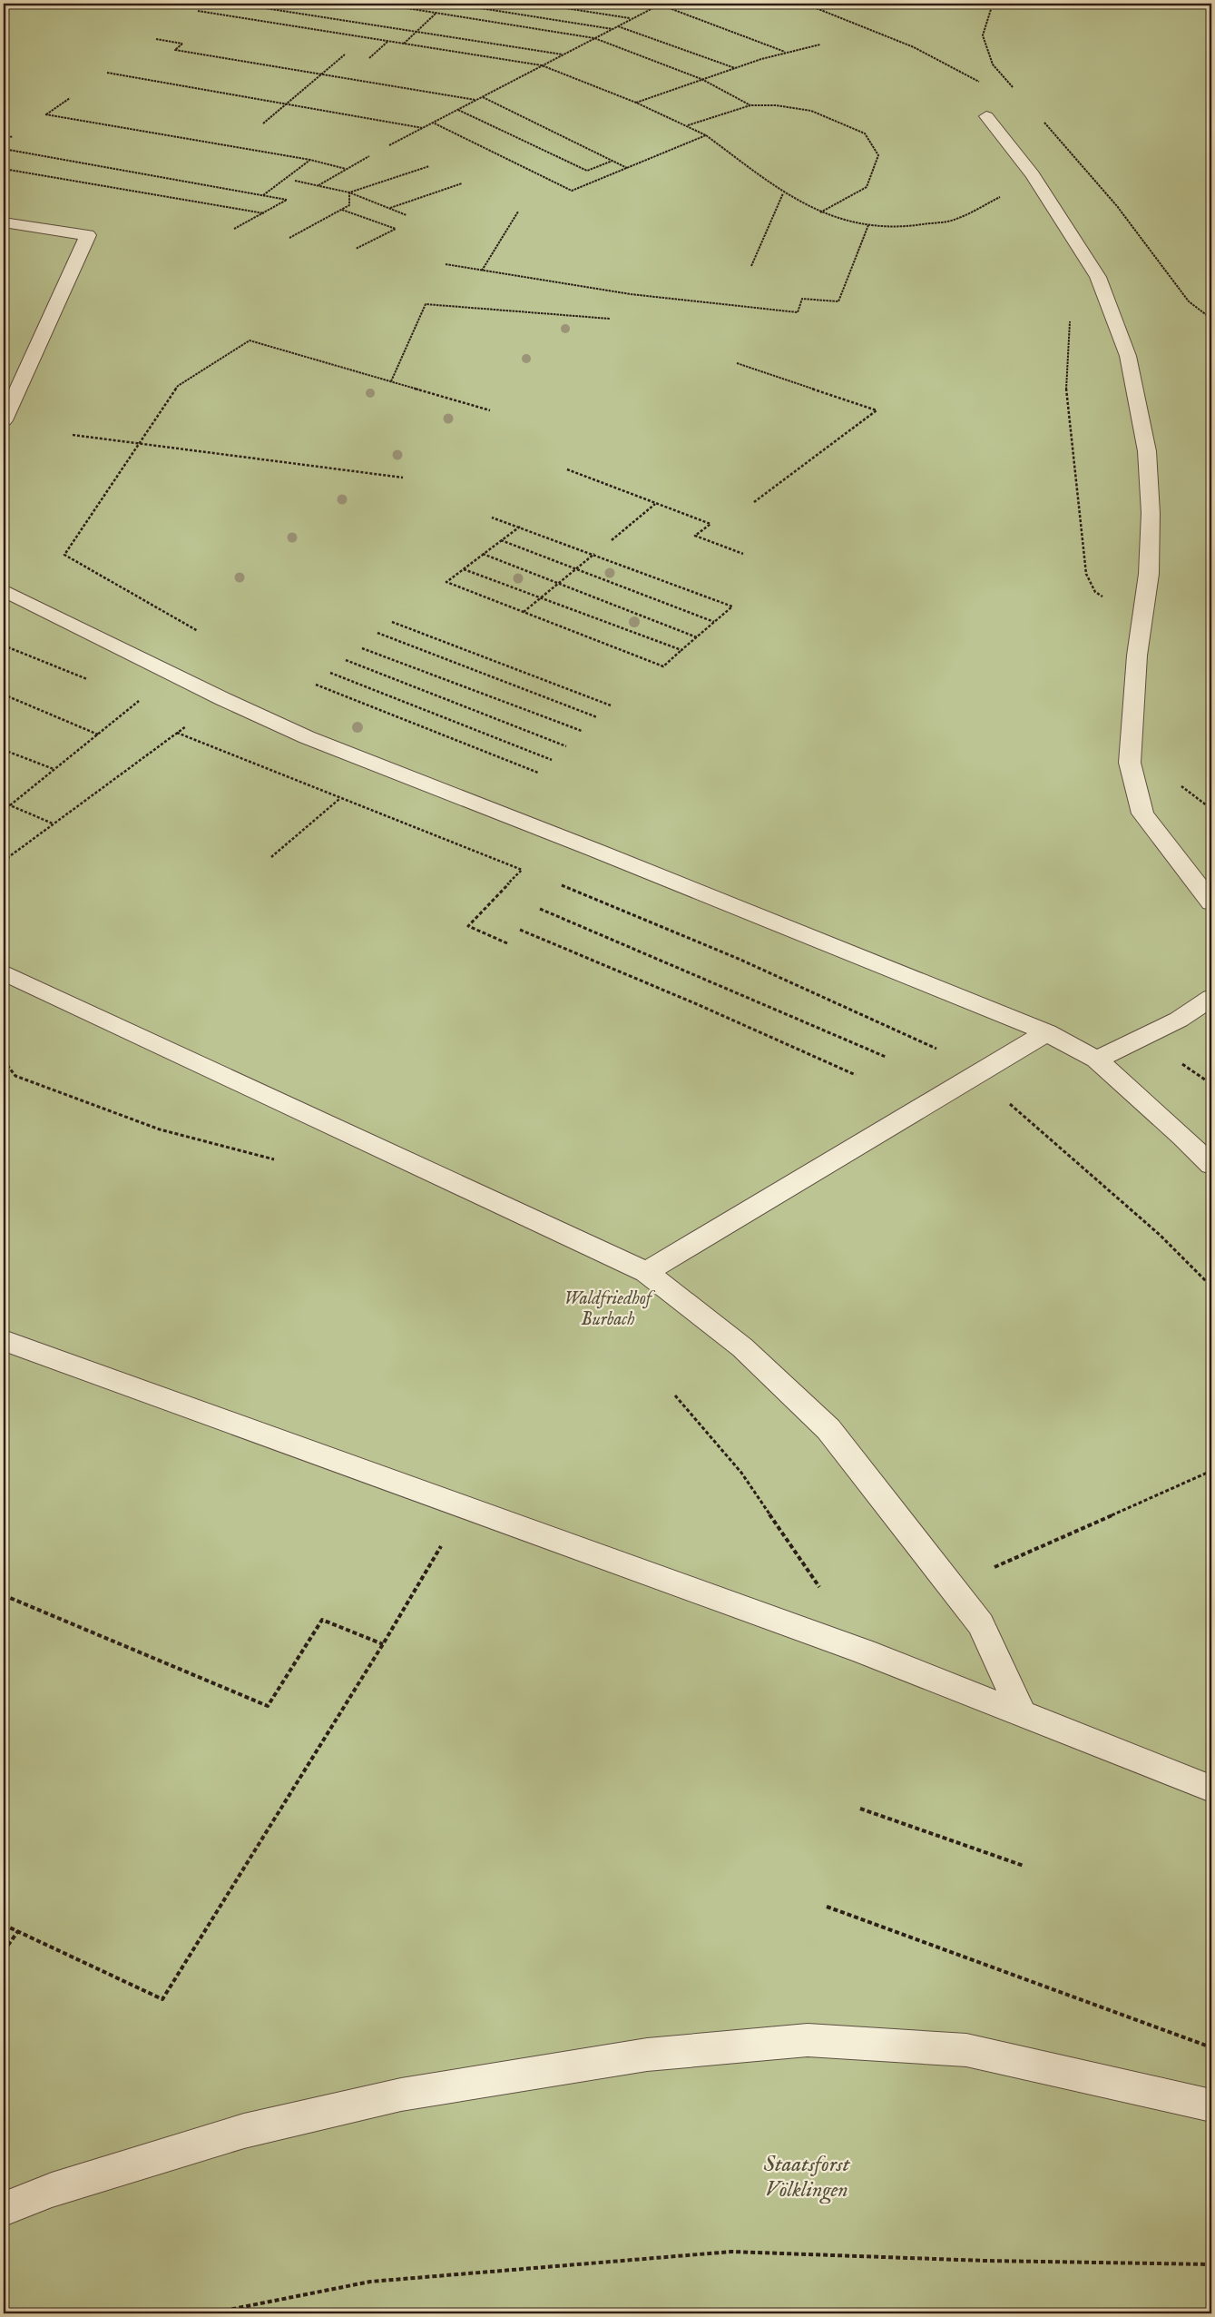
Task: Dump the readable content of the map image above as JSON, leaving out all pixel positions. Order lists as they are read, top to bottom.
{
  "parks": ["Waldfriedhof Burbach", "Staatsforst Völklingen"]
}
